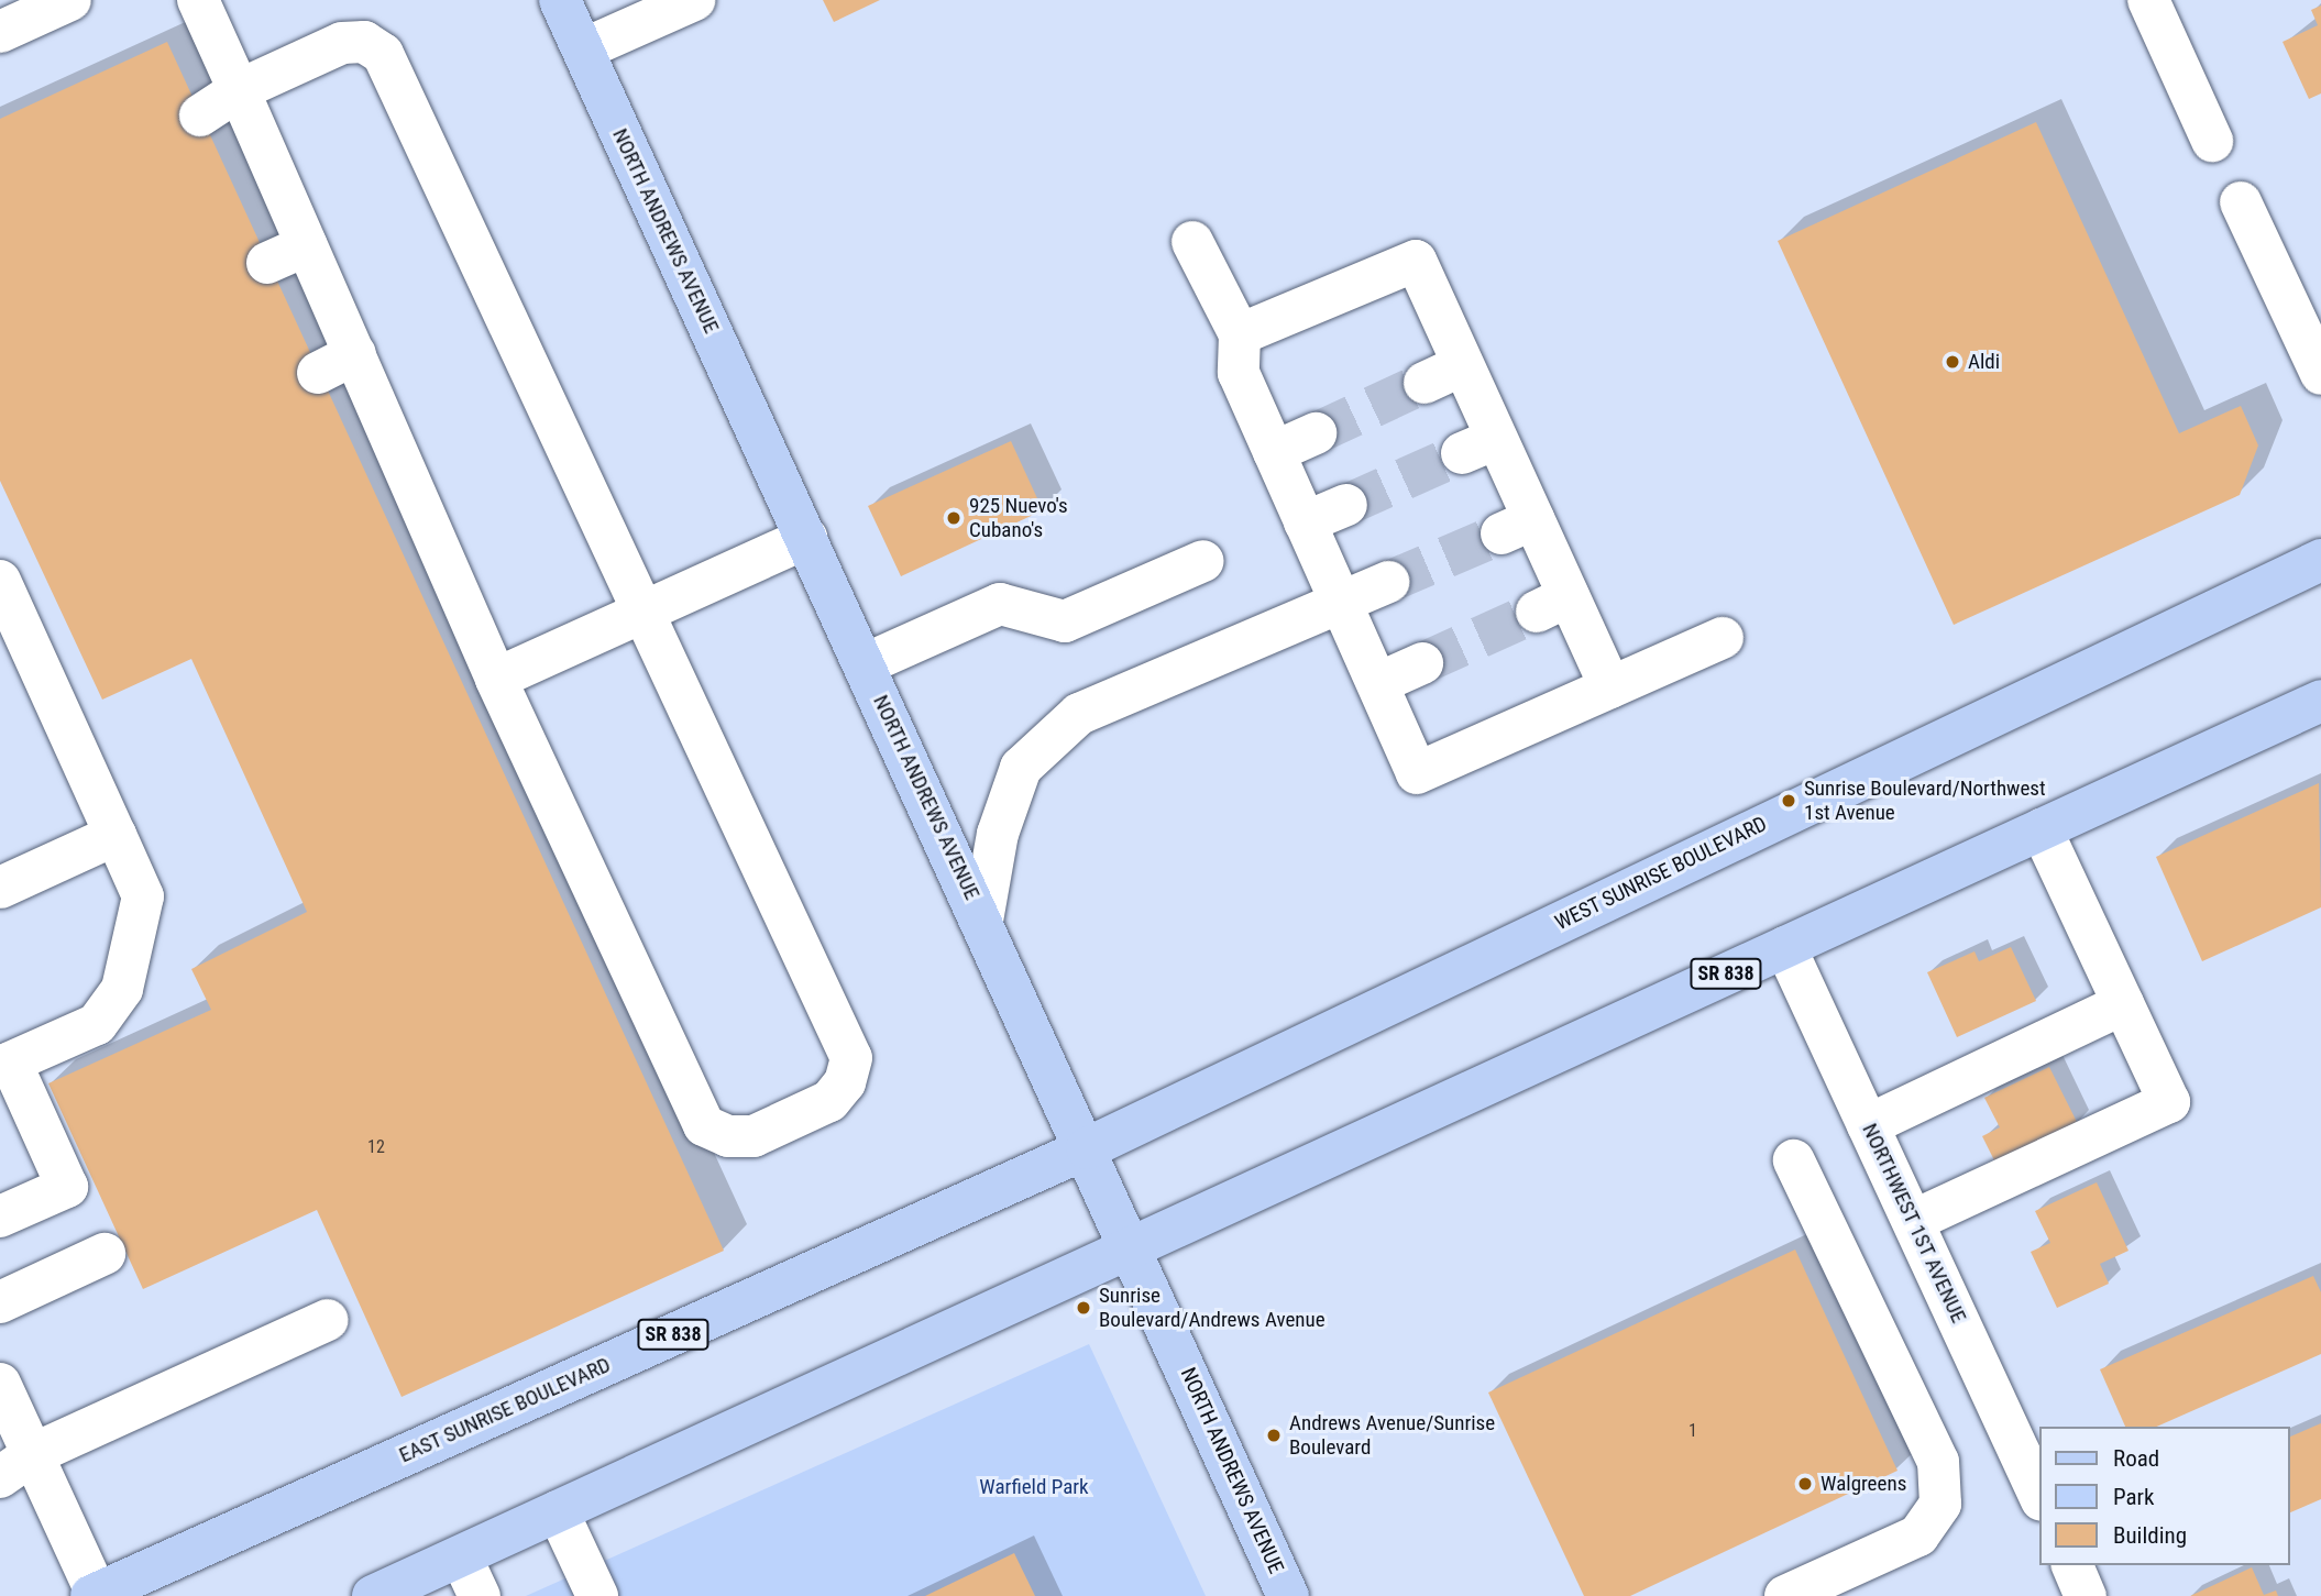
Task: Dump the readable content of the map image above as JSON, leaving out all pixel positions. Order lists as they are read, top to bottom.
{
  "streets": {
    "main road": [
      "NORTH ANDREWS AVENUE",
      "WEST SUNRISE BOULEVARD",
      "SR 838",
      "EAST SUNRISE BOULEVARD"
    ],
    "street": ["NORTHWEST 1ST AVENUE"]
  },
  "crossings": [
    ["NORTH ANDREWS AVENUE", "WEST SUNRISE BOULEVARD"],
    ["NORTH ANDREWS AVENUE", "SR 838"],
    ["NORTH ANDREWS AVENUE", "EAST SUNRISE BOULEVARD"],
    ["WEST SUNRISE BOULEVARD", "EAST SUNRISE BOULEVARD"],
    ["SR 838", "NORTHWEST 1ST AVENUE"]
  ],
  "parks": ["Warfield Park"],
  "places": [
    "Aldi",
    "925 Nuevo's Cubano's",
    "Sunrise Boulevard/Northwest 1st Avenue",
    "Sunrise Boulevard/Andrews Avenue",
    "Andrews Avenue/Sunrise Boulevard",
    "Walgreens"
  ],
  "house_numbers": ["12", "1"],
  "legend": ["Road", "Park", "Building"]
}
